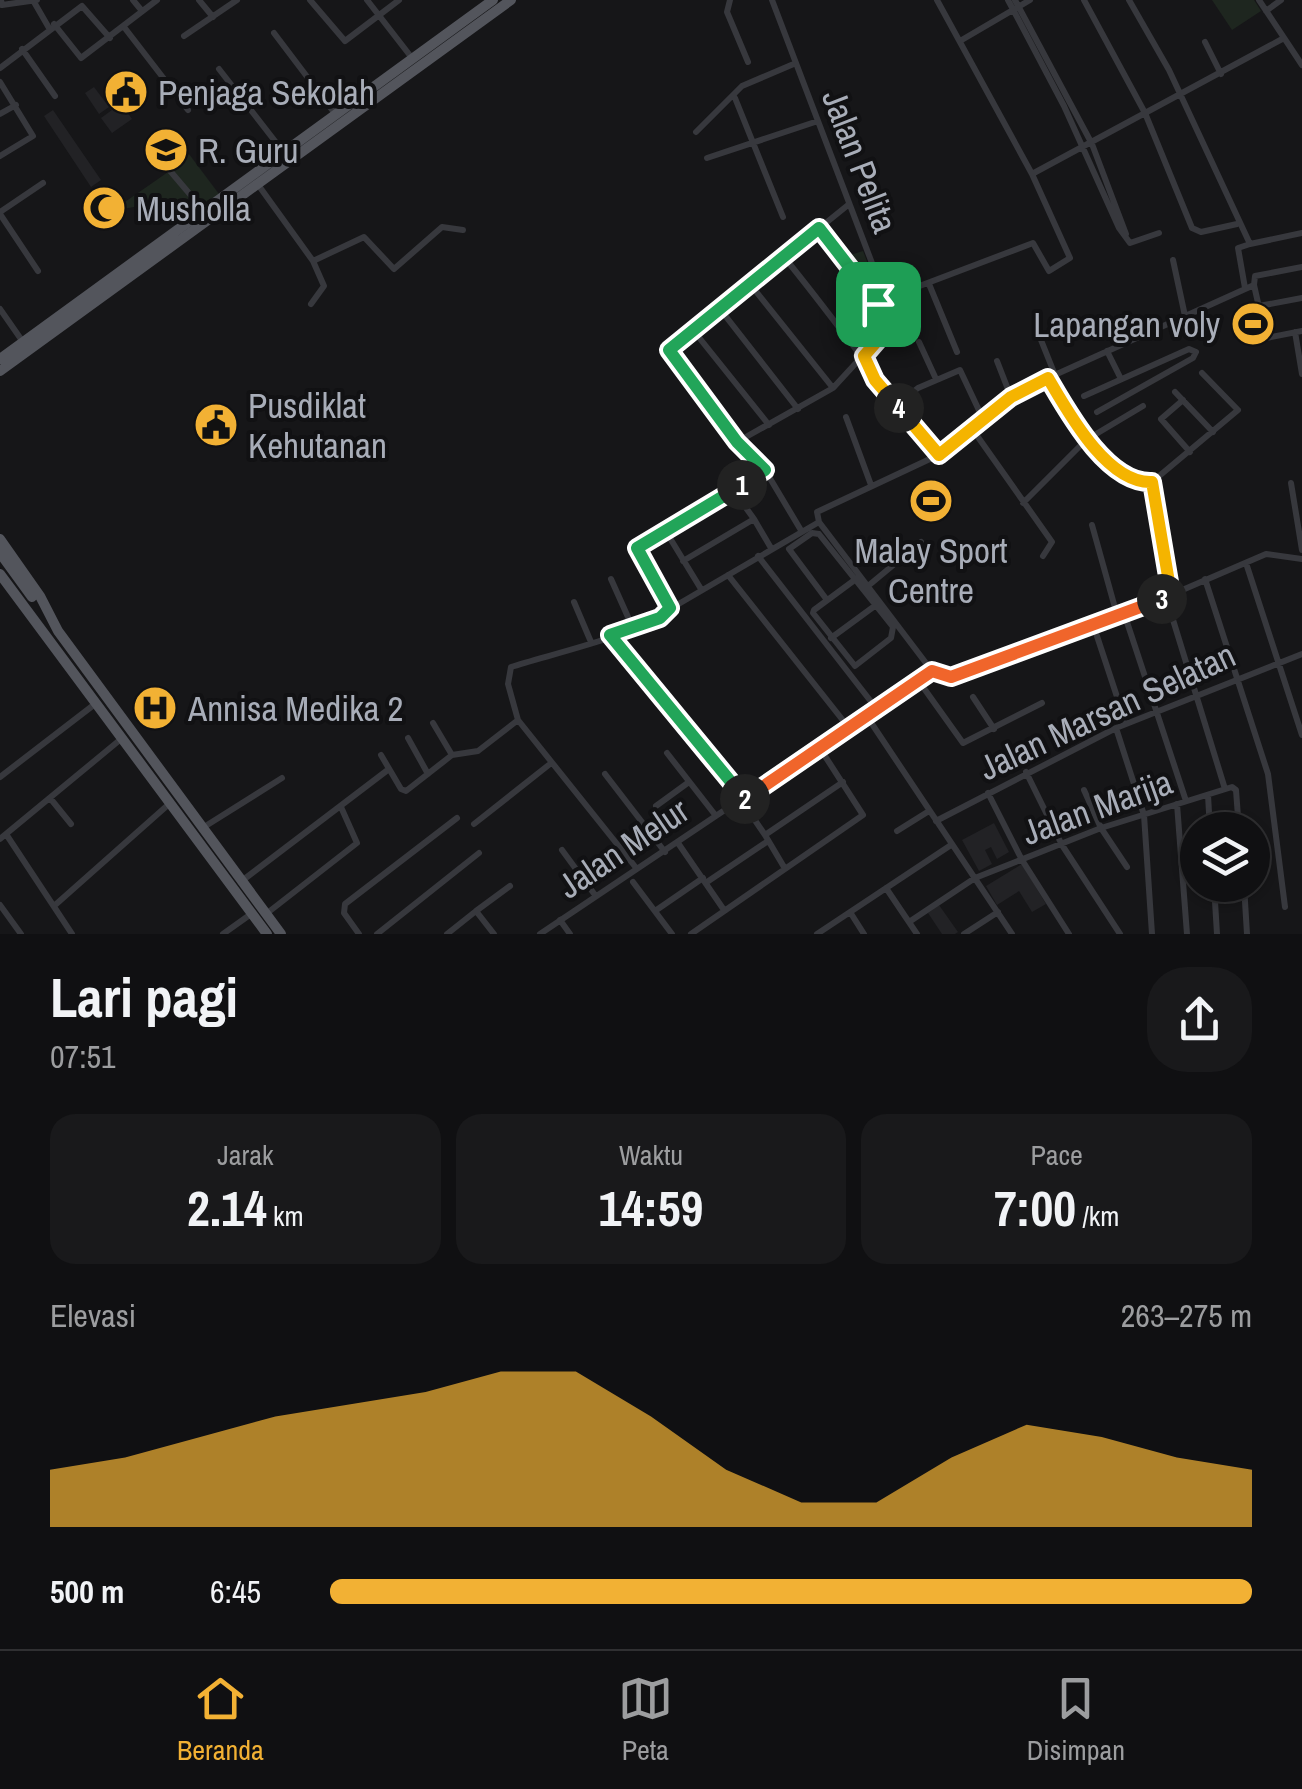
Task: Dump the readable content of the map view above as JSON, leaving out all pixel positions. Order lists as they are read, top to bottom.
{
  "streets": {
    "street": [
      "Jalan Pelita",
      "Jalan Marsan Selatan",
      "Jalan Marija",
      "Jalan Melur"
    ]
  },
  "places": {
    "public building": ["Penjaga Sekolah", "Pusdiklat Kehutanan"],
    "school or university": ["R. Guru"],
    "mosque": ["Musholla"],
    "sports": ["Lapangan voly", "Malay Sport Centre"],
    "hospital": ["Annisa Medika 2"]
  },
  "page": {
    "pins": [
      "4",
      "1",
      "3",
      "2"
    ],
    "heading": ["Lari pagi", "07:51"],
    "stats": [
      ["Jarak", "2.14 km"],
      ["Waktu", "14:59"],
      ["Pace", "7:00 /km"]
    ],
    "chart": ["Elevasi", "263–275 m"],
    "list": [
      {
        "name": "500 m",
        "note": "6:45"
      }
    ],
    "tabs": ["Beranda", "Peta", "Disimpan"]
  }
}
